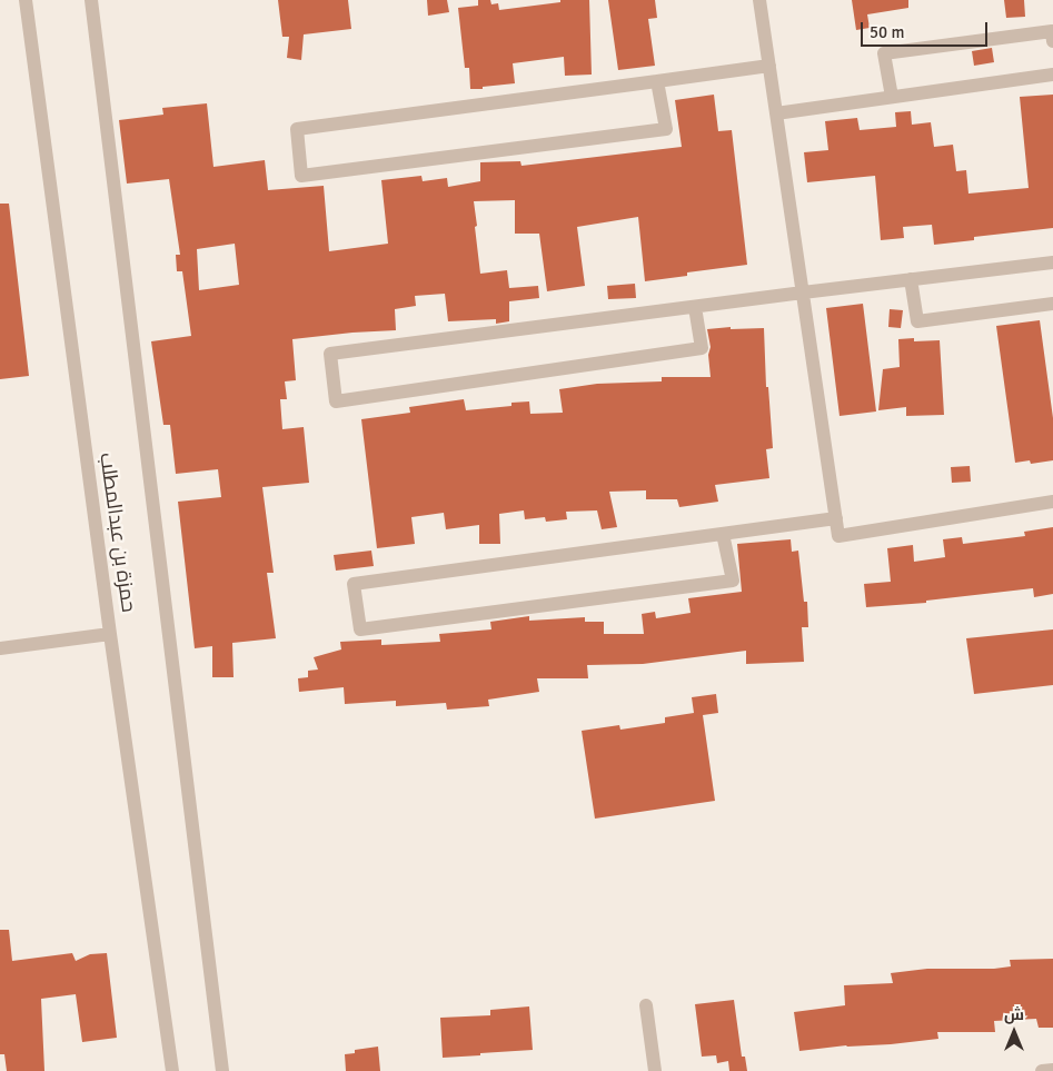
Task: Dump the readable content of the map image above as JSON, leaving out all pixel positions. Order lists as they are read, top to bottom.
{
  "streets": {
    "street": ["حمزة بن عبدالمطلب"]
  },
  "scale_bar": "50 m",
  "north": "top"
}
